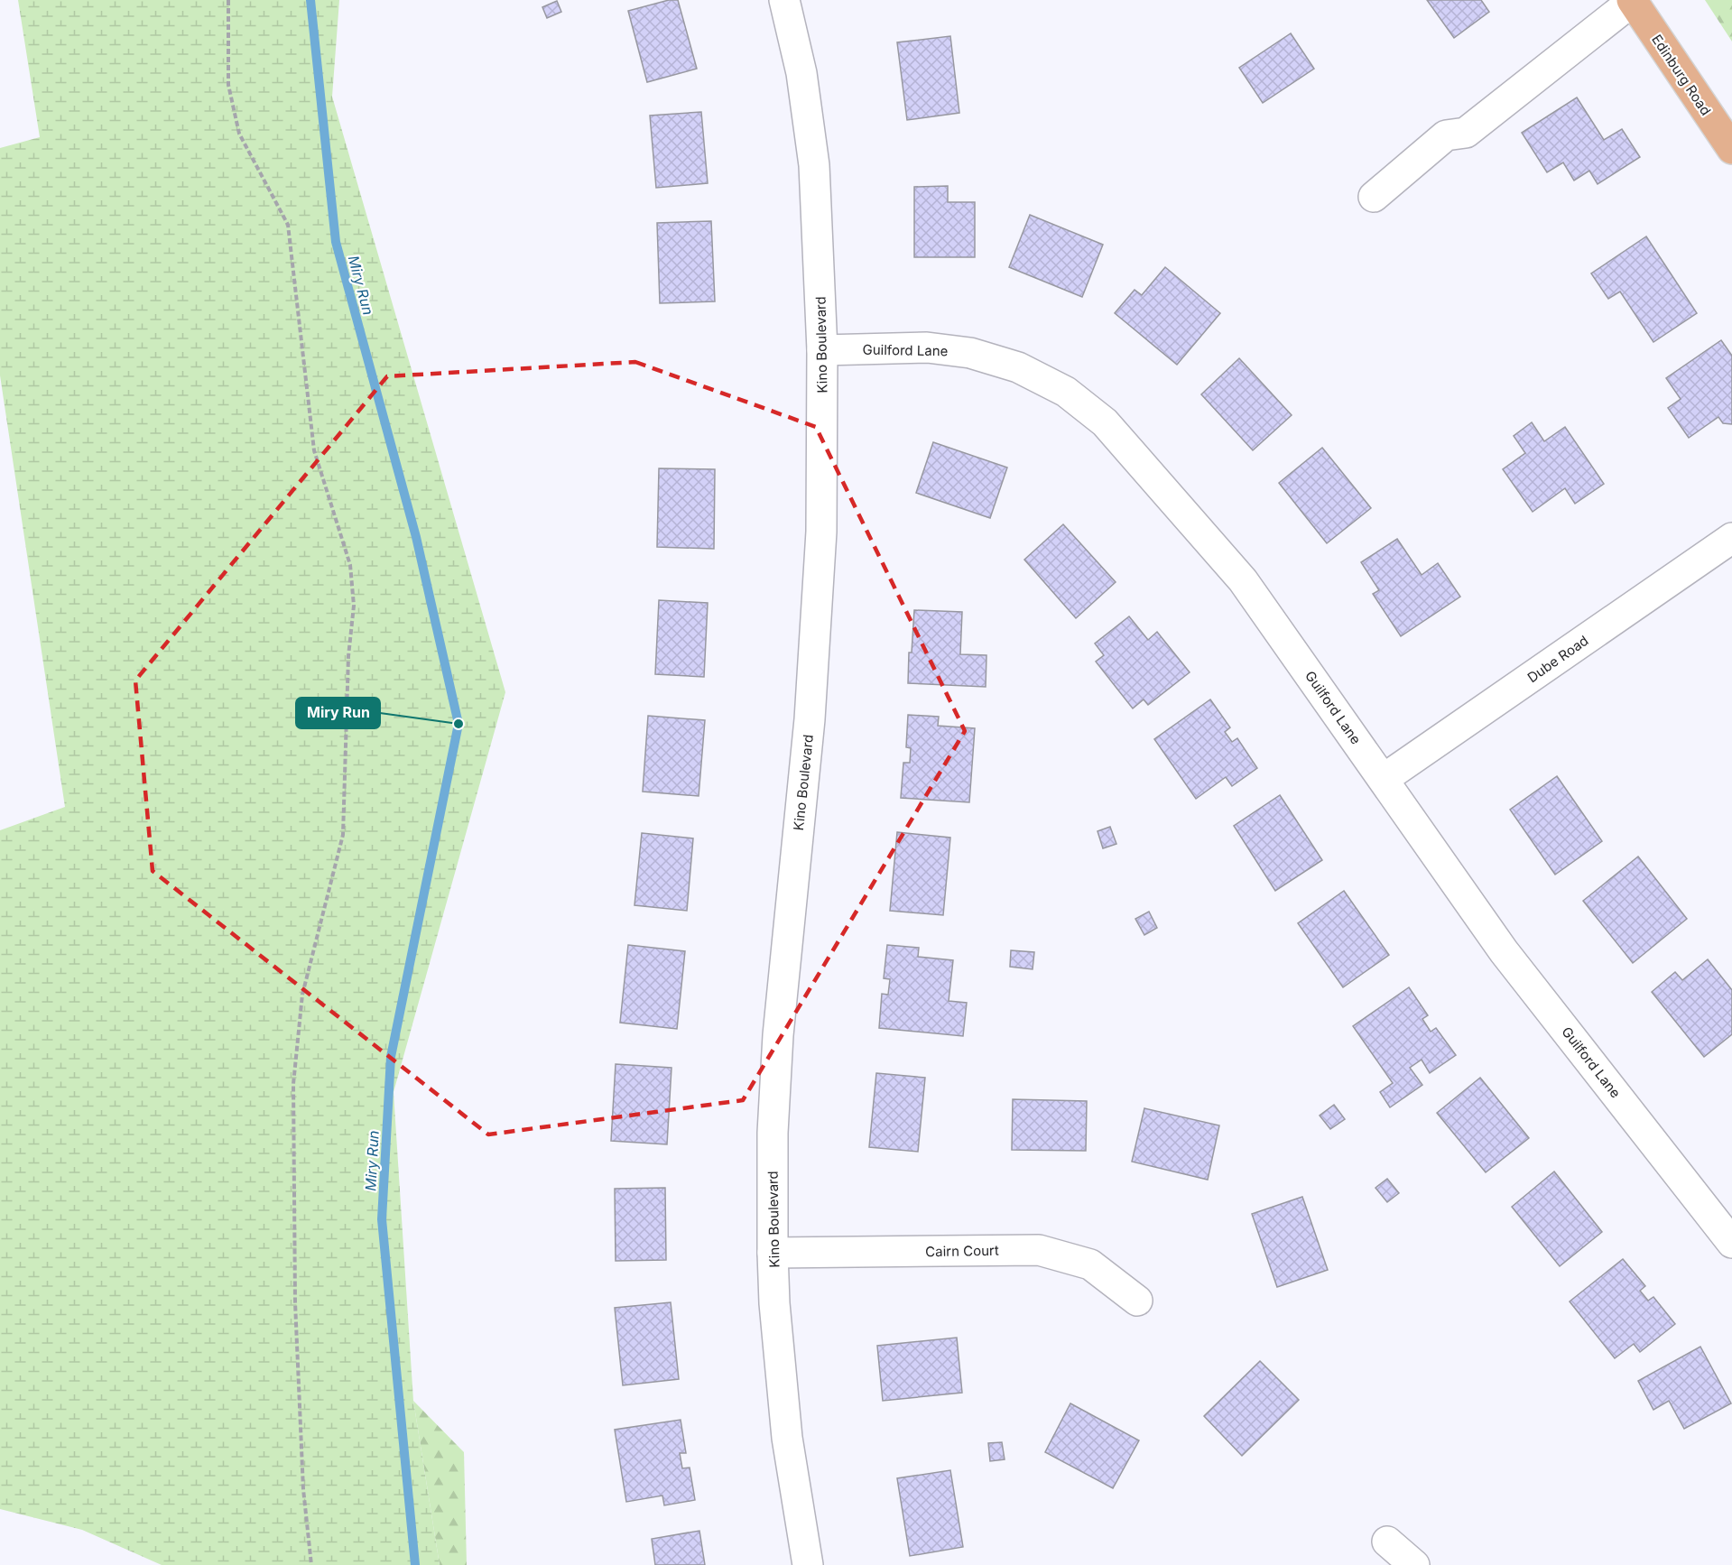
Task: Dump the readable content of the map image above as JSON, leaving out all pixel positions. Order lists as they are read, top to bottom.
{
  "streets": {
    "main road": ["Edinburg Road"],
    "street": [
      "Kino Boulevard",
      "Guilford Lane",
      "Dube Road",
      "Cairn Court"
    ]
  },
  "crossings": [
    ["Kino Boulevard", "Guilford Lane"],
    ["Kino Boulevard", "Cairn Court"],
    ["Guilford Lane", "Dube Road"]
  ],
  "water": ["Miry Run"],
  "places": ["Miry Run"]
}
